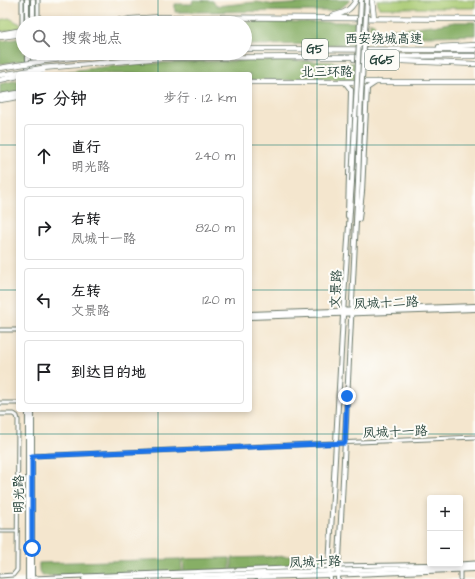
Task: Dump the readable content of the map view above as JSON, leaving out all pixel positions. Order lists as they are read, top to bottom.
{
  "streets": {
    "highway": [
      "西安绕城高速",
      "G5",
      "G65",
      "北三环路"
    ],
    "main road": [
      "文景路",
      "凤城十二路",
      "明光路",
      "凤城十路"
    ],
    "street": ["凤城十一路"]
  },
  "crossings": [
    ["西安绕城高速", "G65"],
    ["文景路", "凤城十二路"],
    ["文景路", "凤城十一路"],
    ["文景路", "凤城十路"],
    ["凤城十一路", "明光路"]
  ],
  "page": {
    "search": "搜索地点",
    "heading": ["15 分钟", "步行 · 1.2 km"],
    "list": [
      ["直行", "明光路", "240 m"],
      ["右转", "凤城十一路", "820 m"],
      ["左转", "文景路", "120 m"],
      "到达目的地"
    ],
    "map_buttons": ["+", "−"]
  }
}
